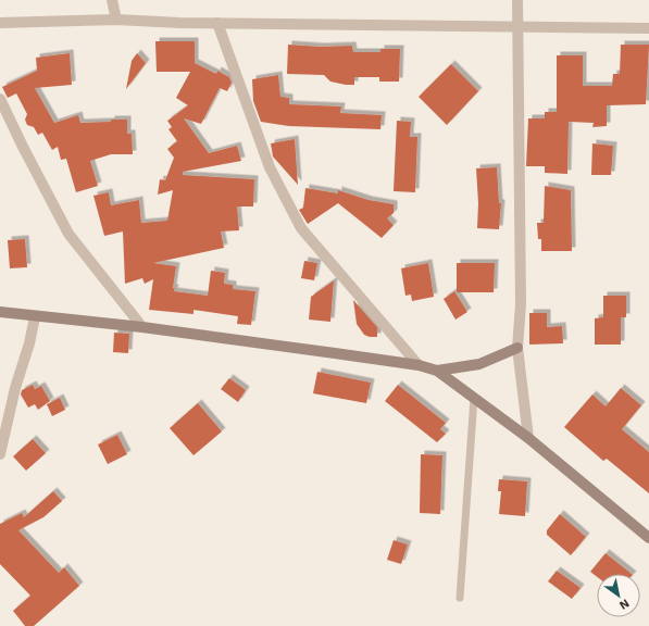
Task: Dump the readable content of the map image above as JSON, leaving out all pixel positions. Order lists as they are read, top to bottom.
{
  "north": "bottom right"
}
